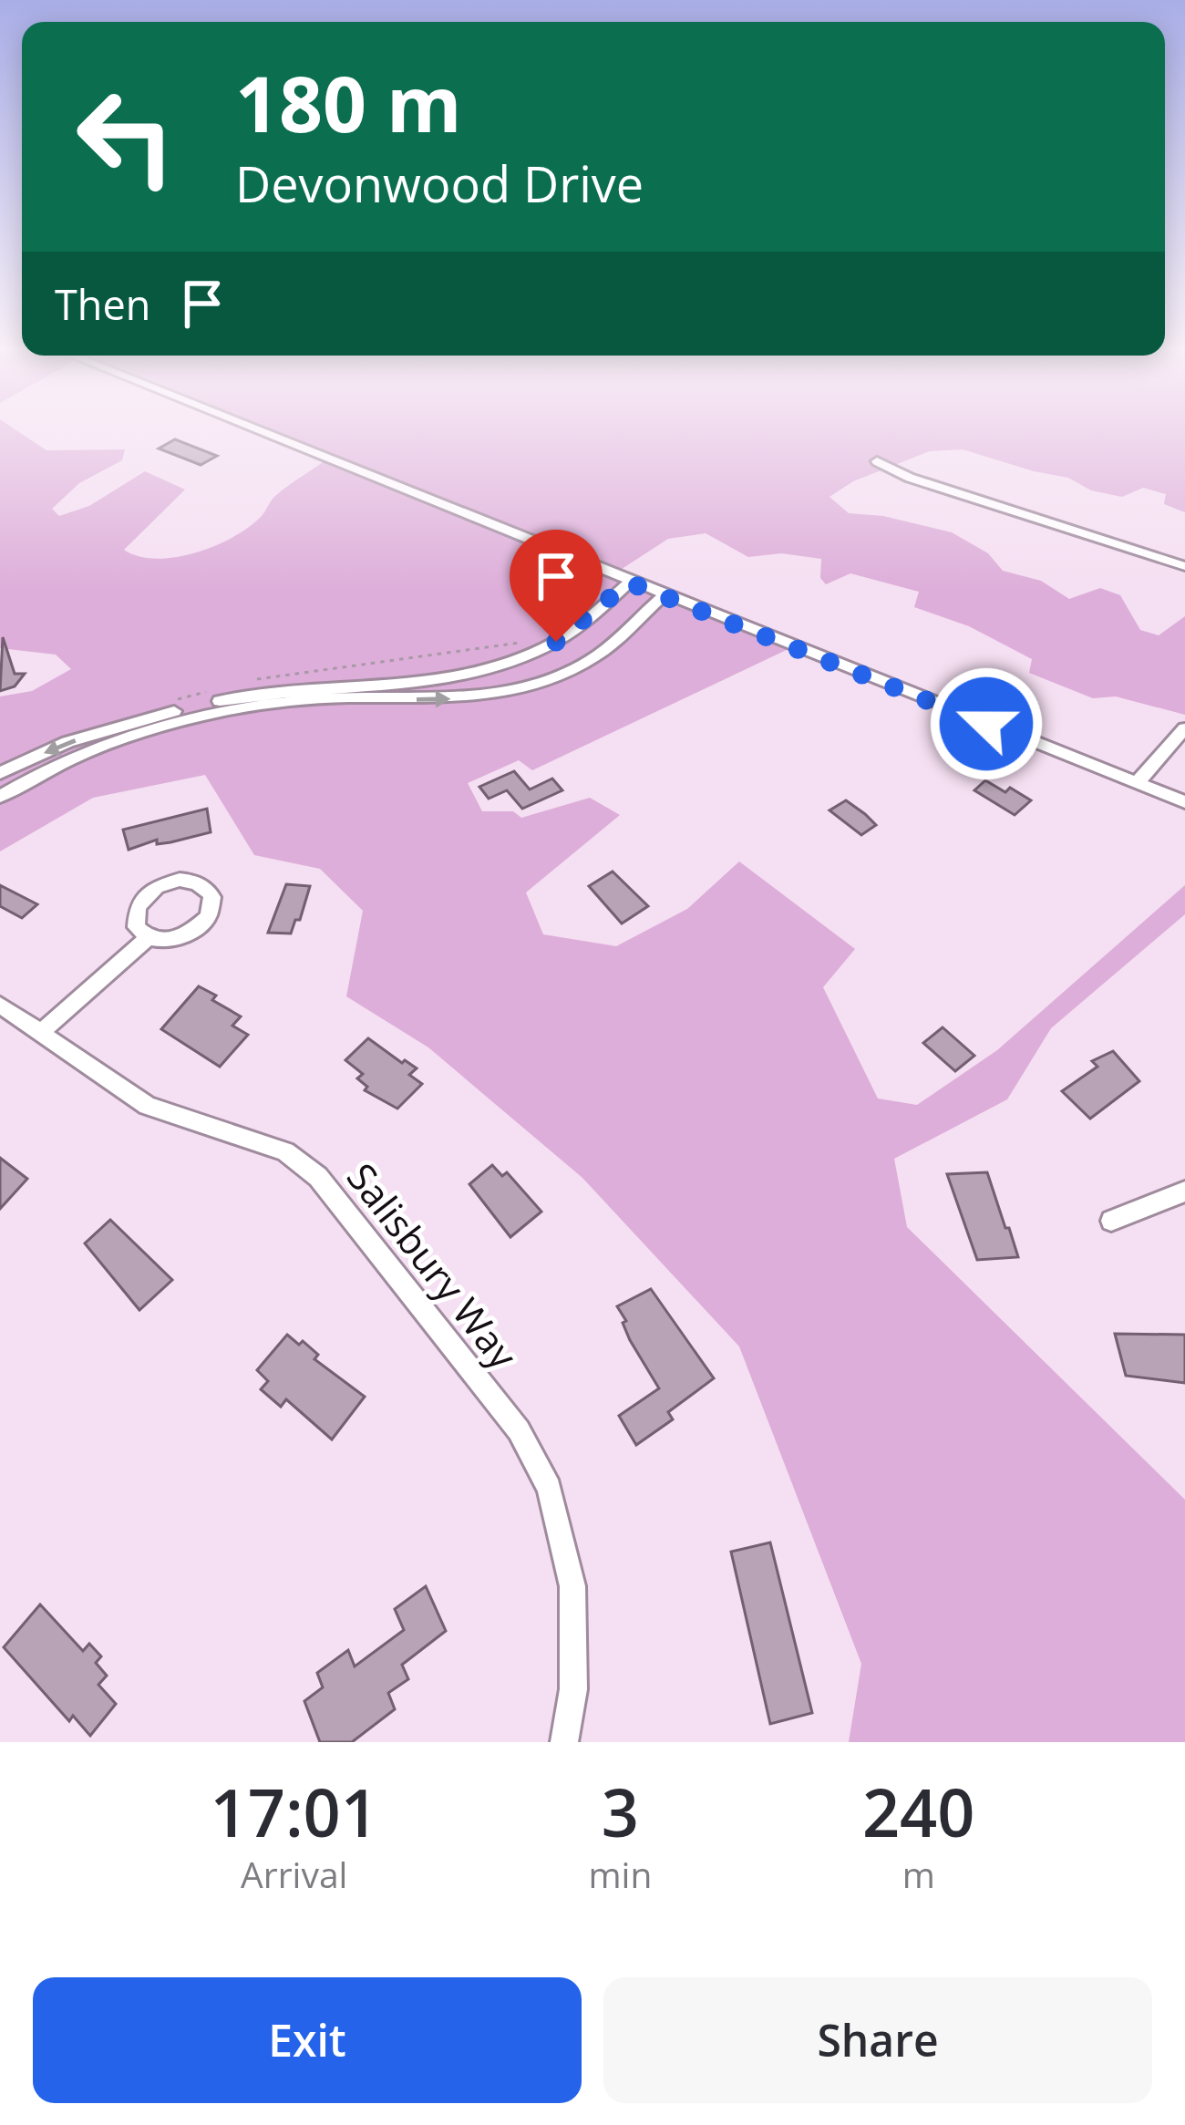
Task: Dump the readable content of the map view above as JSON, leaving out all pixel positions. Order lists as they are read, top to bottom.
{
  "streets": {
    "street": ["Salisbury Way"]
  },
  "page": {
    "turn": ["180 m", "Devonwood Drive"],
    "then": "Then",
    "eta": [
      "17:01",
      "Arrival",
      "3",
      "min",
      "240",
      "m"
    ],
    "buttons": ["Exit", "Share"]
  }
}
